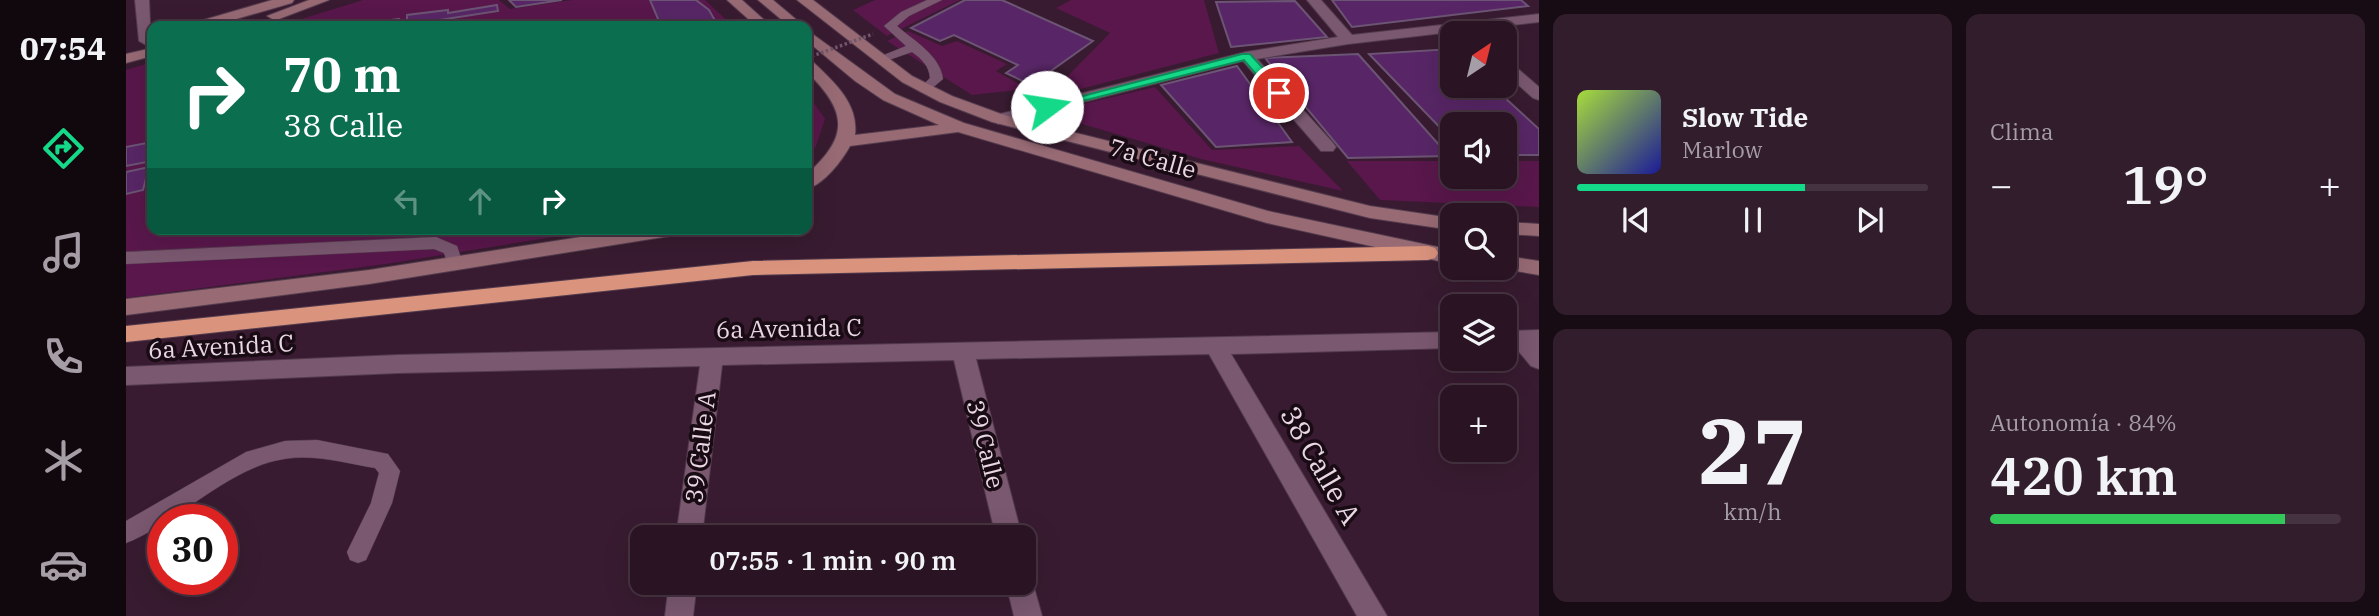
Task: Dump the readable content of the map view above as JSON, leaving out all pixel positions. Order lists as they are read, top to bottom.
{
  "streets": {
    "main road": ["7a Calle"],
    "street": [
      "6a Avenida C",
      "39 Calle",
      "39 Calle A",
      "38 Calle A"
    ]
  },
  "crossings": [
    ["6a Avenida C", "39 Calle"],
    ["6a Avenida C", "39 Calle A"],
    ["6a Avenida C", "38 Calle A"]
  ],
  "north": "top right",
  "page": {
    "tabs": "07:54",
    "tile": [
      "Clima",
      ["27", "km/h"],
      ["Autonomía · 84%", "420 km"]
    ],
    "map_buttons": "+",
    "turn": ["70 m", "38 Calle"],
    "song": ["Slow Tide", "Marlow"],
    "heat": ["−", "19°", "+"],
    "limit": "30",
    "trip": "07:55 · 1 min · 90 m"
  }
}
